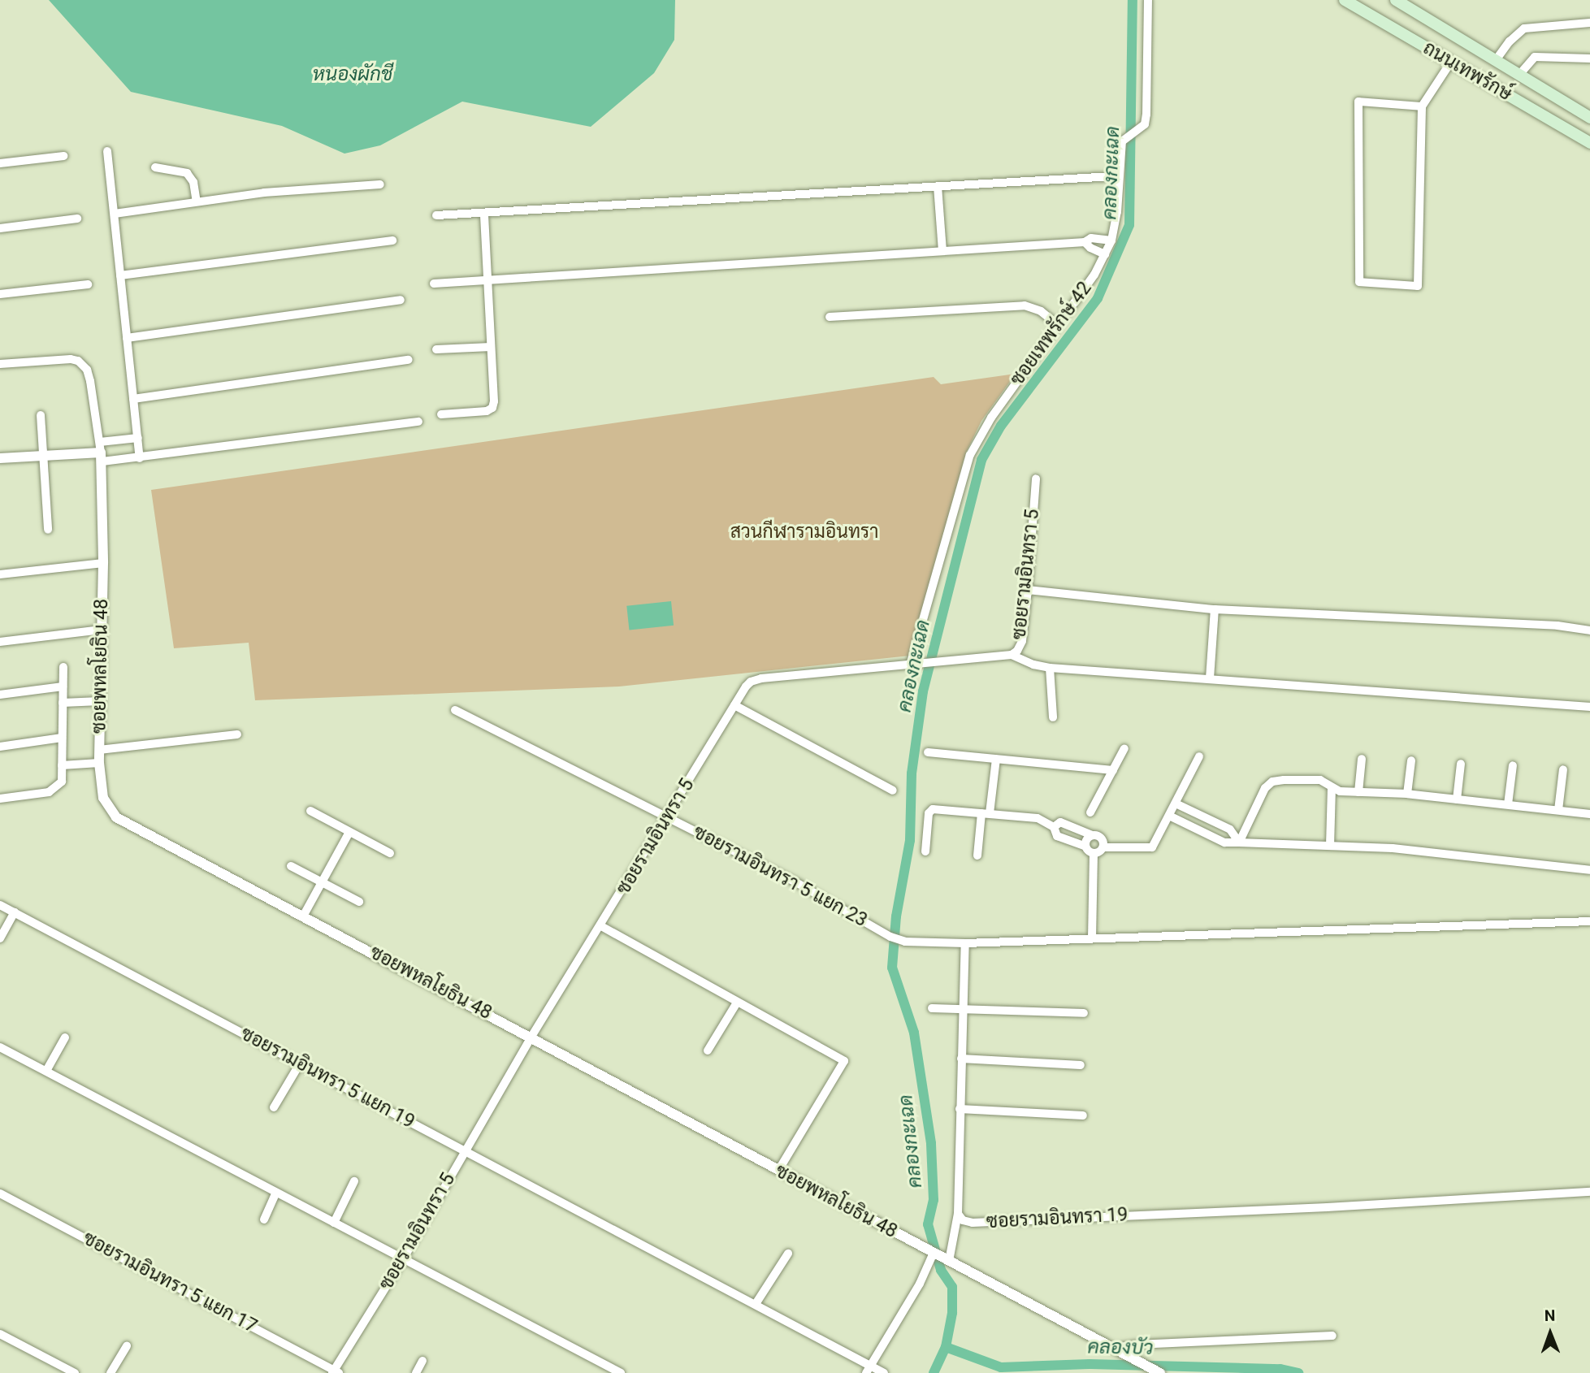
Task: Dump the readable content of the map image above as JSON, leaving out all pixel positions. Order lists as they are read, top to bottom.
{
  "streets": {
    "main road": ["ถนนเทพรักษ์"],
    "street": [
      "ซอยเทพรักษ์ 42",
      "ซอยรามอินทรา 5",
      "ซอยพหลโยธิน 48",
      "ซอยรามอินทรา 5 แยก 23",
      "ซอยรามอินทรา 5 แยก 19",
      "ซอยรามอินทรา 19",
      "ซอยรามอินทรา 5 แยก 17"
    ]
  },
  "crossings": [
    ["ซอยเทพรักษ์ 42", "ซอยรามอินทรา 5"],
    ["ซอยรามอินทรา 5", "ซอยพหลโยธิน 48"],
    ["ซอยรามอินทรา 5", "ซอยรามอินทรา 5 แยก 23"],
    ["ซอยรามอินทรา 5", "ซอยรามอินทรา 5 แยก 19"],
    ["ซอยรามอินทรา 5", "ซอยรามอินทรา 5 แยก 17"]
  ],
  "water": ["หนองผักชี", "คลองกะเฉด", "คลองบัว"],
  "parks": ["สวนกีฬารามอินทรา"],
  "north": "top"
}
